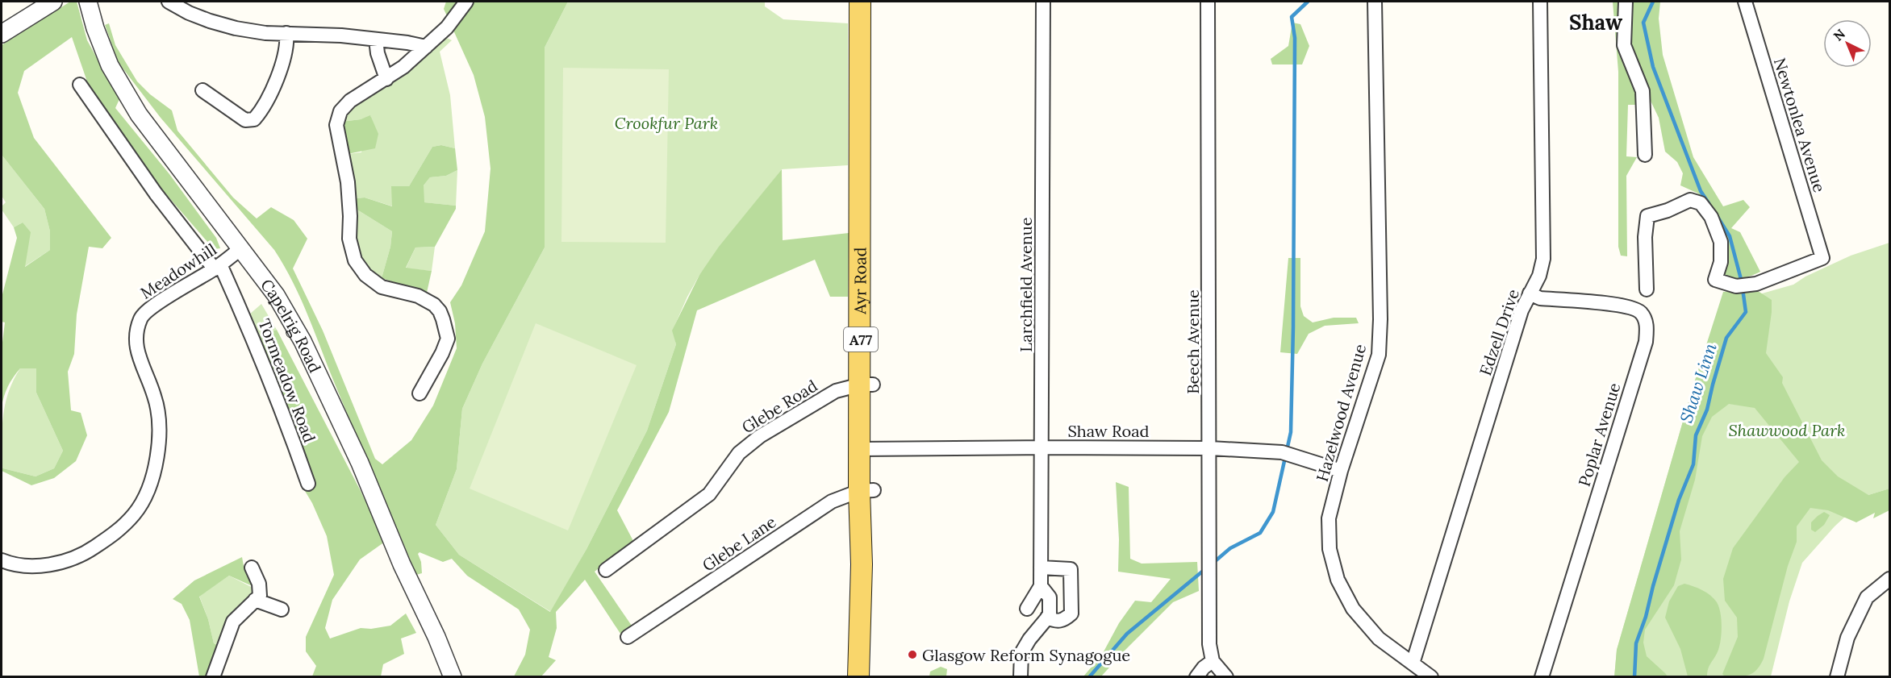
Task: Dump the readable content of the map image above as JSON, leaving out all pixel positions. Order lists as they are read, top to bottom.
{
  "streets": {
    "main road": ["Ayr Road", "A77"],
    "street": [
      "Newtonlea Avenue",
      "Meadowhill",
      "Larchfield Avenue",
      "Capelrig Road",
      "Edzell Drive",
      "Beech Avenue",
      "Tormeadow Road",
      "Glebe Road",
      "Hazelwood Avenue",
      "Shaw Road",
      "Poplar Avenue",
      "Glebe Lane"
    ]
  },
  "crossings": [
    ["Meadowhill", "Capelrig Road"],
    ["Meadowhill", "Tormeadow Road"],
    ["Ayr Road", "Glebe Road"],
    ["Ayr Road", "Shaw Road"],
    ["Ayr Road", "Glebe Lane"],
    ["Larchfield Avenue", "Shaw Road"],
    ["Edzell Drive", "Hazelwood Avenue"],
    ["Edzell Drive", "Poplar Avenue"],
    ["Beech Avenue", "Shaw Road"],
    ["Hazelwood Avenue", "Shaw Road"]
  ],
  "districts": ["Shaw"],
  "water": ["Shaw Linn"],
  "parks": ["Crookfur Park", "Shawwood Park"],
  "places": ["Glasgow Reform Synagogue"],
  "north": "top left"
}
